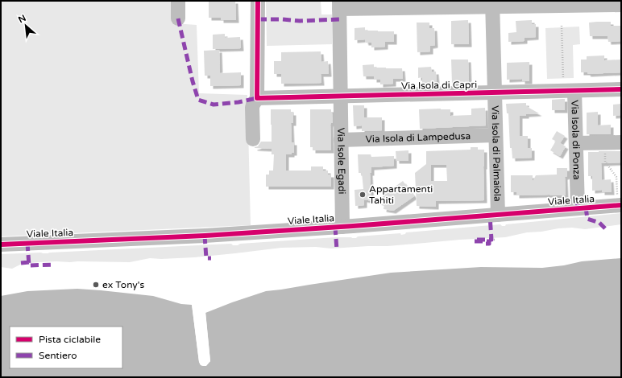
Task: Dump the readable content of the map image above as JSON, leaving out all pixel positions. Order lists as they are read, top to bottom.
{
  "streets": {
    "street": [
      "Via Isola di Capri",
      "Via Isola di Lampedusa",
      "Via Isola di Ponza",
      "Via Isola di Palmaiola",
      "Via Isole Egadi",
      "Viale Italia"
    ]
  },
  "crossings": [
    ["Via Isola di Capri", "Via Isola di Ponza"],
    ["Via Isola di Capri", "Via Isola di Palmaiola"],
    ["Via Isola di Capri", "Via Isole Egadi"],
    ["Via Isola di Lampedusa", "Via Isola di Palmaiola"],
    ["Via Isola di Lampedusa", "Via Isole Egadi"],
    ["Via Isola di Ponza", "Viale Italia"],
    ["Via Isola di Palmaiola", "Viale Italia"],
    ["Via Isole Egadi", "Viale Italia"]
  ],
  "places": ["Appartamenti Tahiti", "ex Tony's"],
  "legend": ["Pista ciclabile", "Sentiero"],
  "north": "top left"
}
